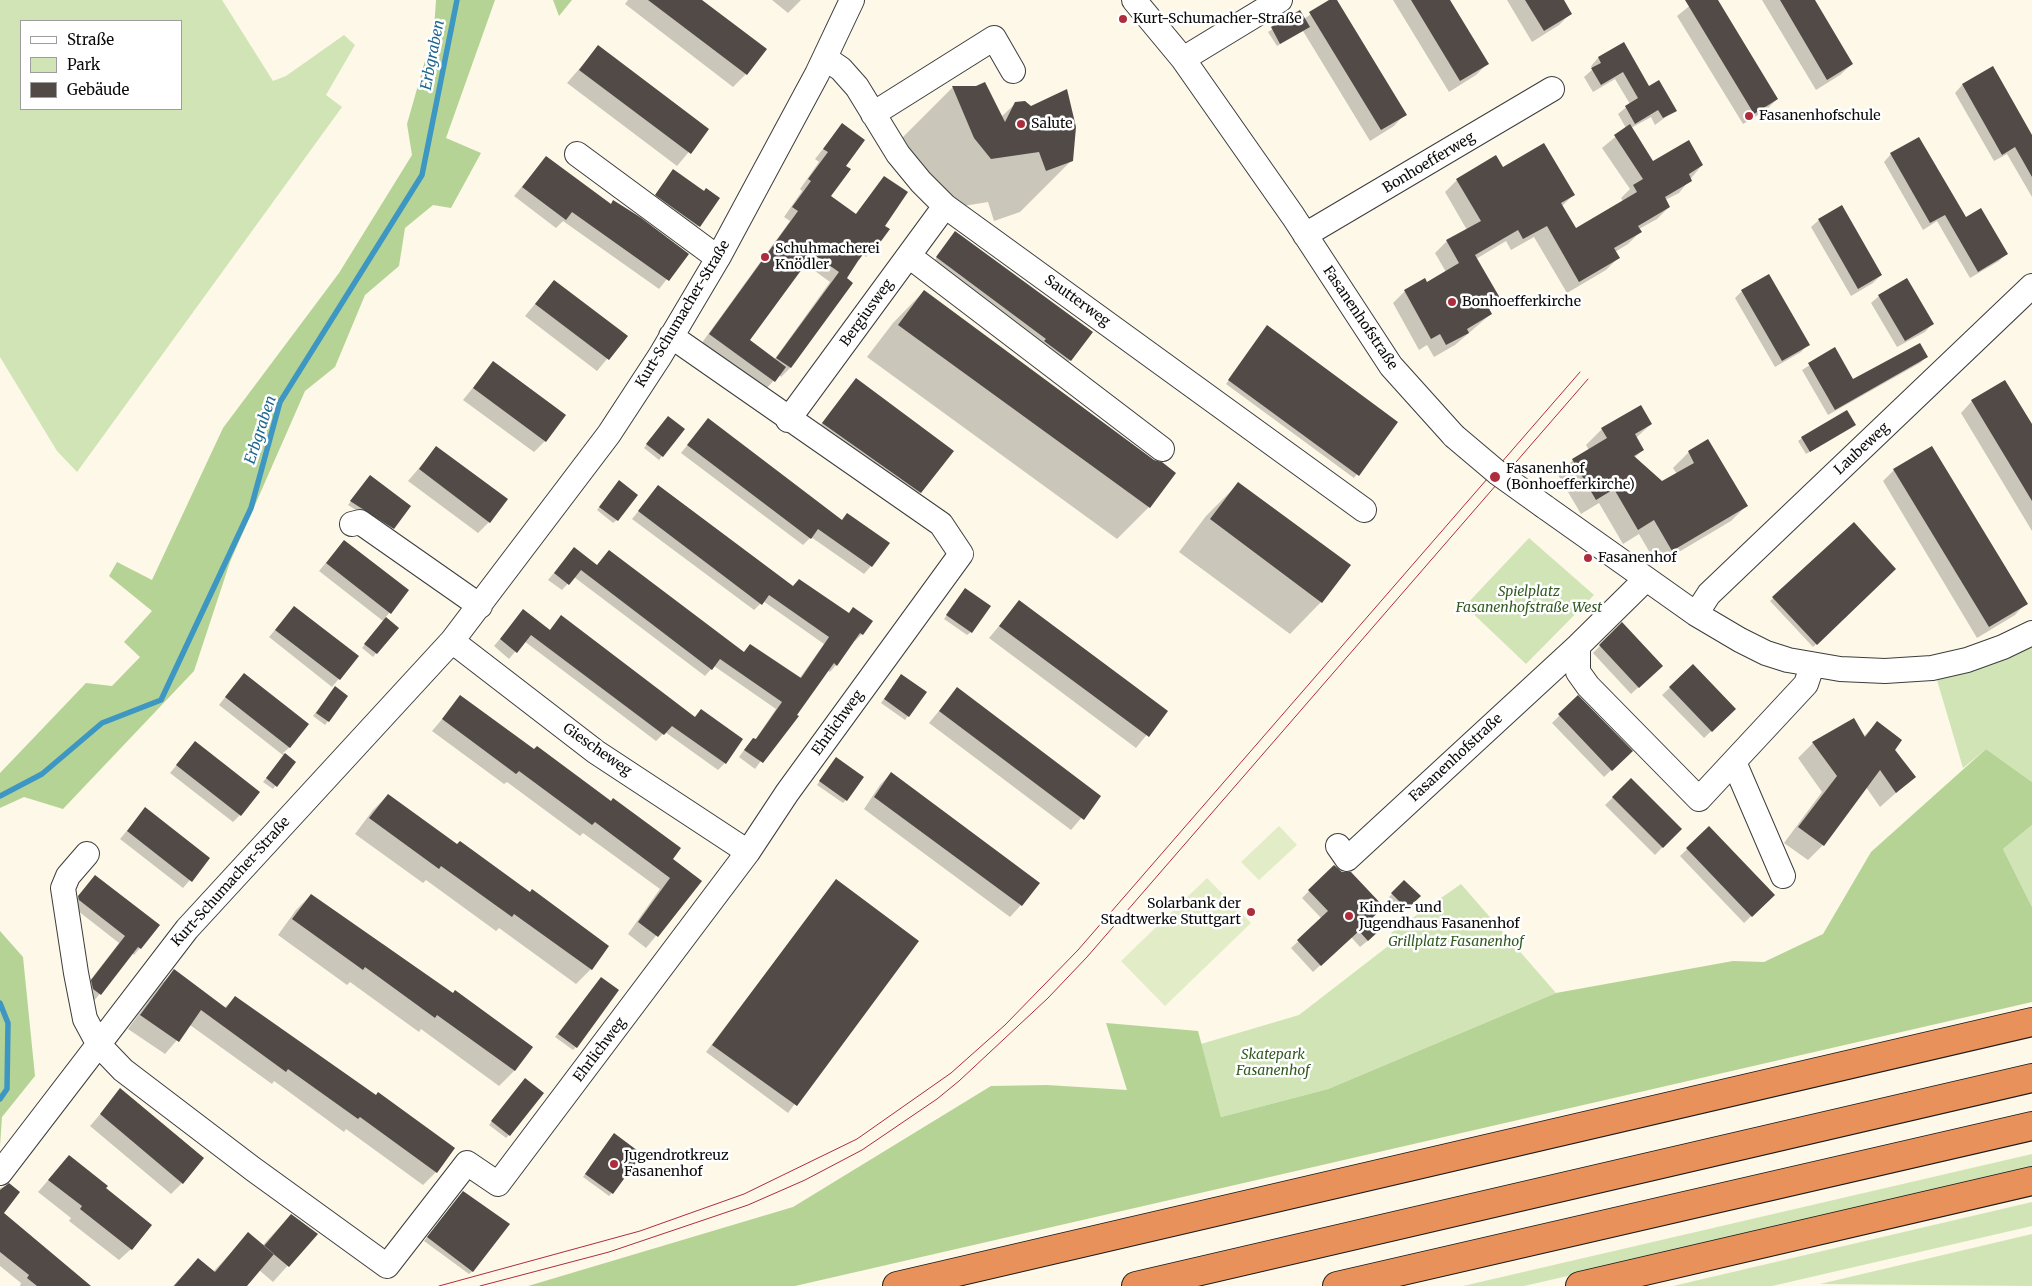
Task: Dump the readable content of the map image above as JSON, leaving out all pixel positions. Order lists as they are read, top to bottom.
{
  "streets": {
    "street": [
      "Bonhoefferweg",
      "Sautterweg",
      "Bergiusweg",
      "Kurt-Schumacher-Straße",
      "Fasanenhofstraße",
      "Laubeweg",
      "Ehrlichweg",
      "Giescheweg"
    ]
  },
  "crossings": [
    ["Bonhoefferweg", "Fasanenhofstraße"],
    ["Sautterweg", "Bergiusweg"],
    ["Sautterweg", "Kurt-Schumacher-Straße"],
    ["Bergiusweg", "Ehrlichweg"],
    ["Kurt-Schumacher-Straße", "Ehrlichweg"],
    ["Kurt-Schumacher-Straße", "Giescheweg"],
    ["Fasanenhofstraße", "Laubeweg"],
    ["Ehrlichweg", "Giescheweg"]
  ],
  "water": ["Erbgraben"],
  "parks": ["Spielplatz Fasanenhofstraße West", "Grillplatz Fasanenhof", "Skatepark Fasanenhof"],
  "places": [
    "Kurt-Schumacher-Straße",
    "Fasanenhofschule",
    "Salute",
    "Schuhmacherei Knödler",
    "Bonhoefferkirche",
    "Fasanenhof (Bonhoefferkirche)",
    "Fasanenhof",
    "Solarbank der Stadtwerke Stuttgart",
    "Kinder- und Jugendhaus Fasanenhof",
    "Jugendrotkreuz Fasanenhof"
  ],
  "legend": ["Straße", "Park", "Gebäude"]
}
